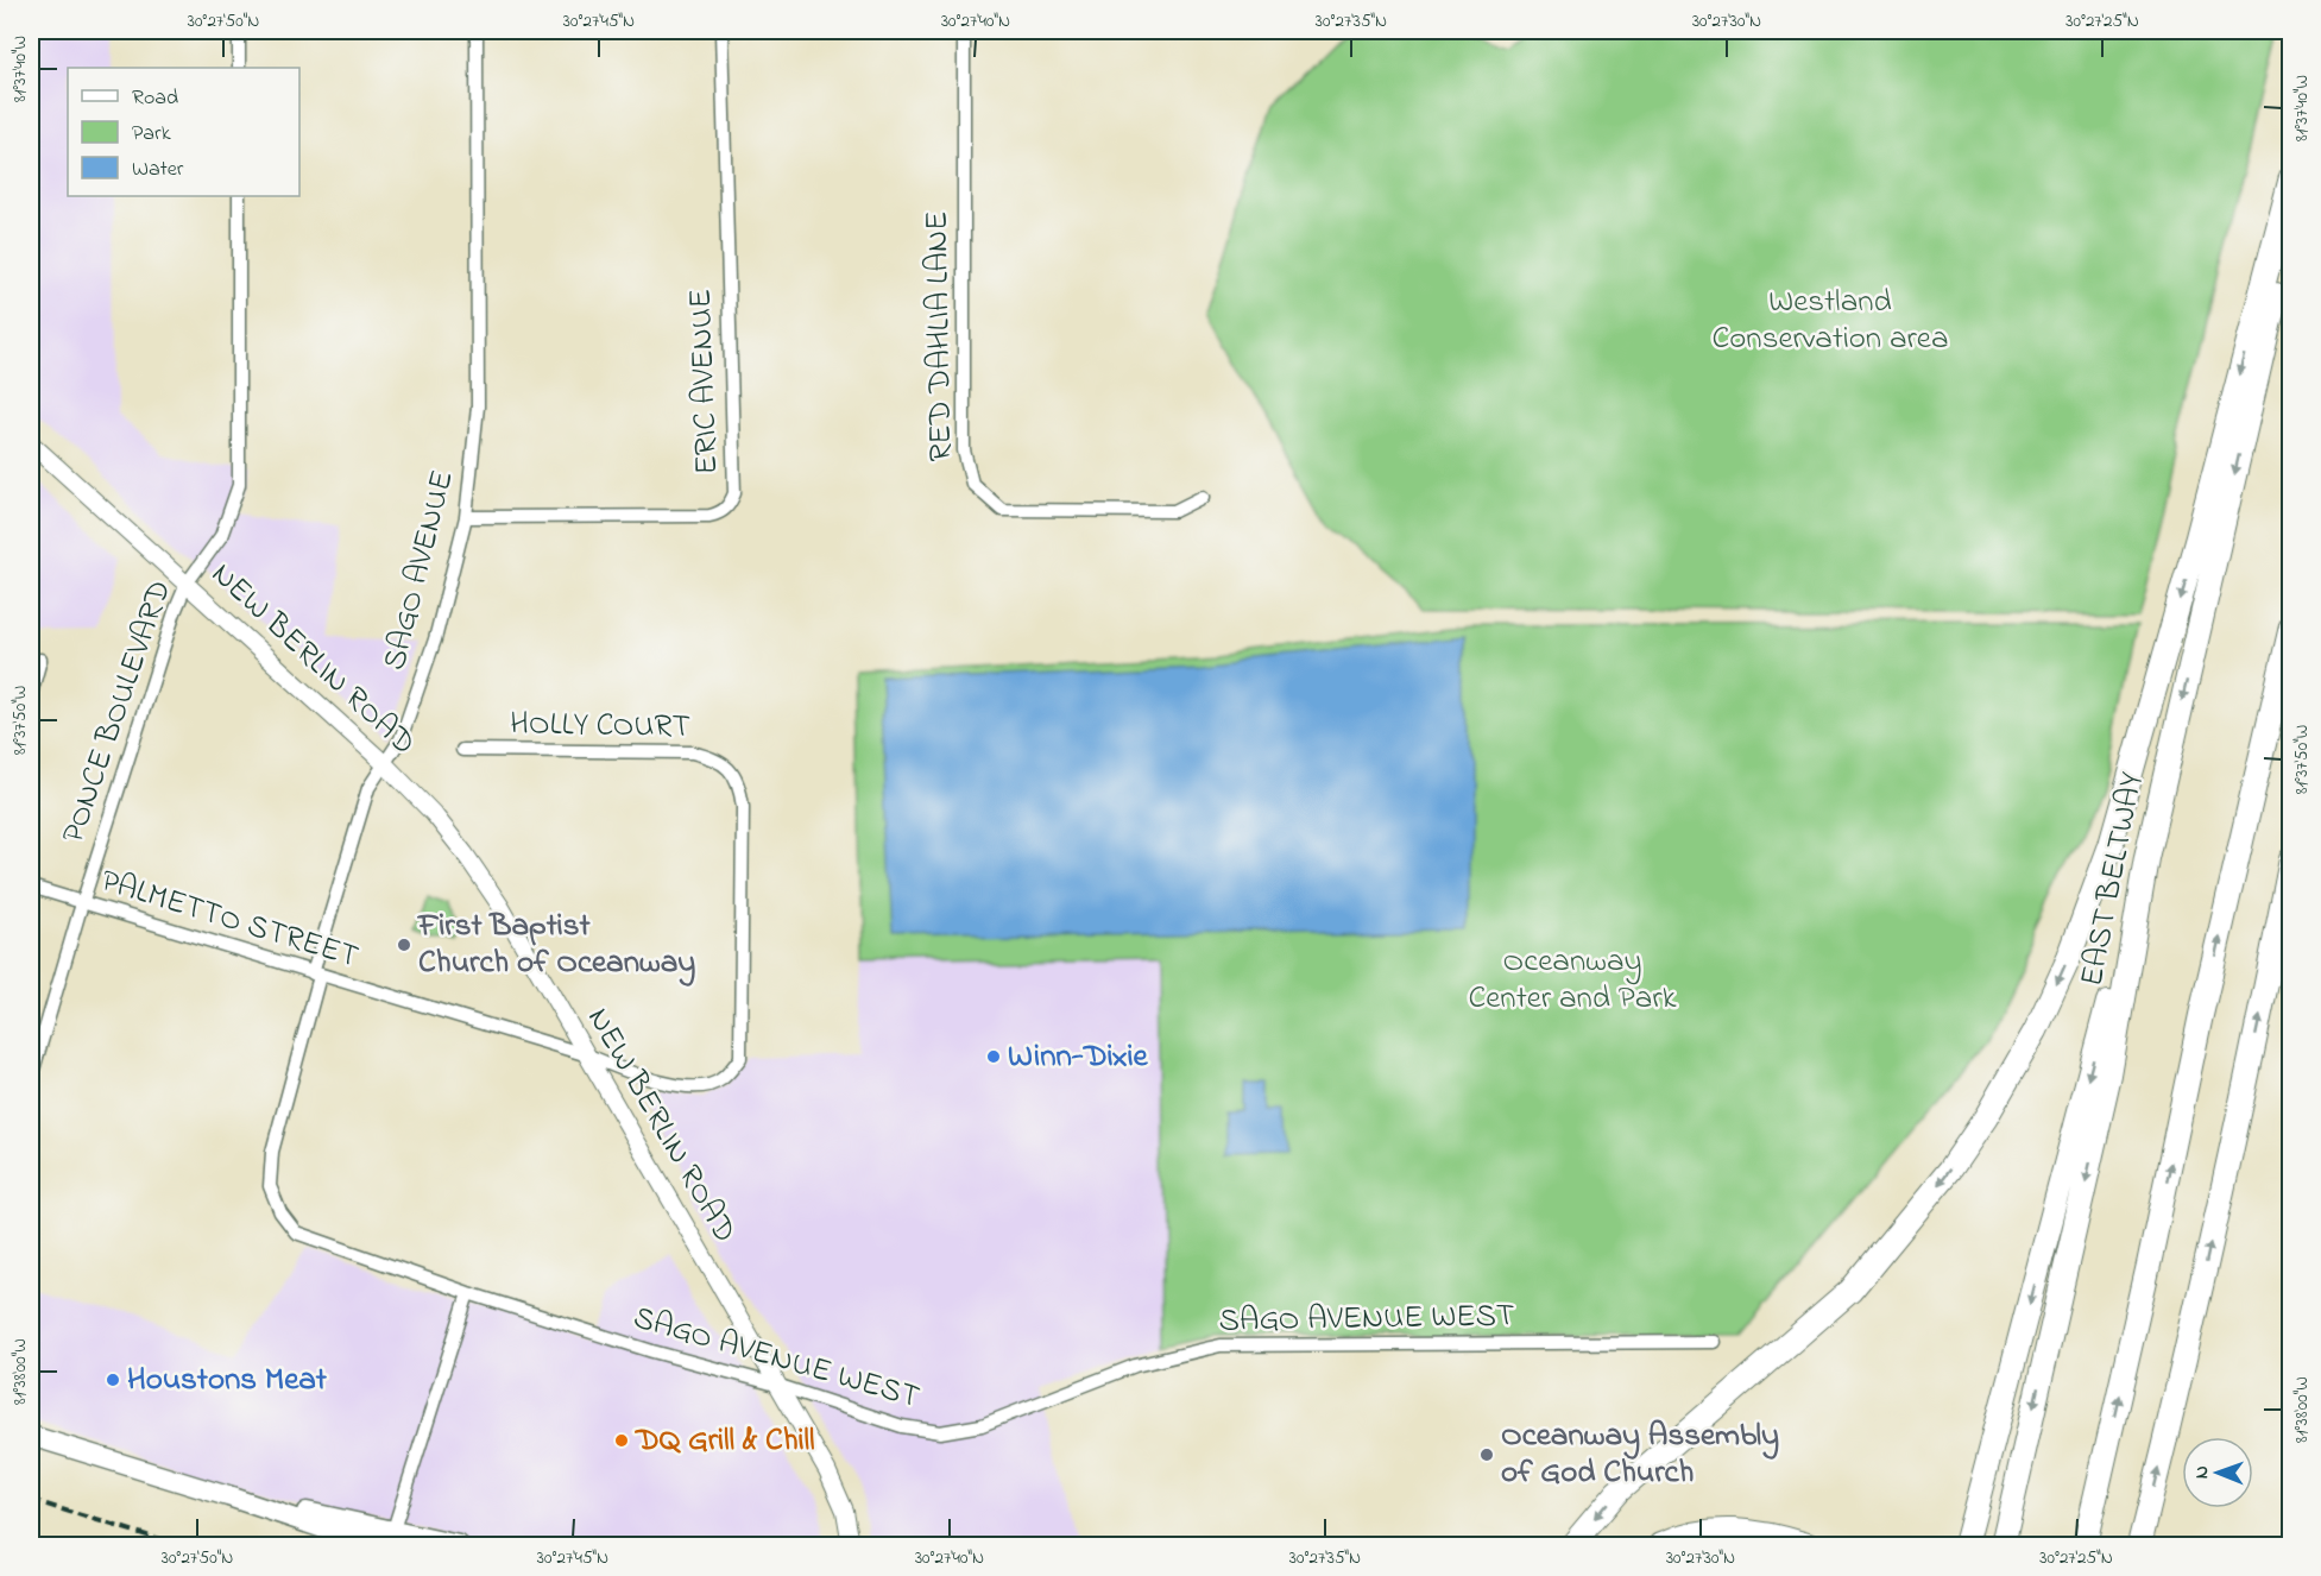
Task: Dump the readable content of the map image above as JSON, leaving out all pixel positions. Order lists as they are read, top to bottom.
{
  "streets": {
    "highway": ["EAST BELTWAY"],
    "street": [
      "RED DAHLIA LANE",
      "ERIC AVENUE",
      "SAGO AVENUE",
      "NEW BERLIN ROAD",
      "PONCE BOULEVARD",
      "HOLLY COURT",
      "PALMETTO STREET",
      "SAGO AVENUE WEST"
    ]
  },
  "crossings": [
    ["ERIC AVENUE", "SAGO AVENUE"],
    ["SAGO AVENUE", "NEW BERLIN ROAD"],
    ["SAGO AVENUE", "PALMETTO STREET"],
    ["SAGO AVENUE", "SAGO AVENUE WEST"],
    ["NEW BERLIN ROAD", "PONCE BOULEVARD"],
    ["NEW BERLIN ROAD", "PALMETTO STREET"],
    ["NEW BERLIN ROAD", "SAGO AVENUE WEST"],
    ["PONCE BOULEVARD", "PALMETTO STREET"],
    ["HOLLY COURT", "PALMETTO STREET"]
  ],
  "parks": ["Westland Conservation area", "Oceanway Center and Park"],
  "places": [
    "First Baptist Church of Oceanway",
    "Winn-Dixie",
    "Houstons Meat",
    "DQ Grill & Chill",
    "Oceanway Assembly of God Church"
  ],
  "legend": ["Road", "Park", "Water"],
  "north": "left",
  "coordinates": [
    "30°27'50\"N",
    "30°27'45\"N",
    "30°27'40\"N",
    "30°27'35\"N",
    "30°27'30\"N",
    "30°27'25\"N",
    "81°37'40\"W",
    "81°37'50\"W",
    "81°38'00\"W"
  ]
}
